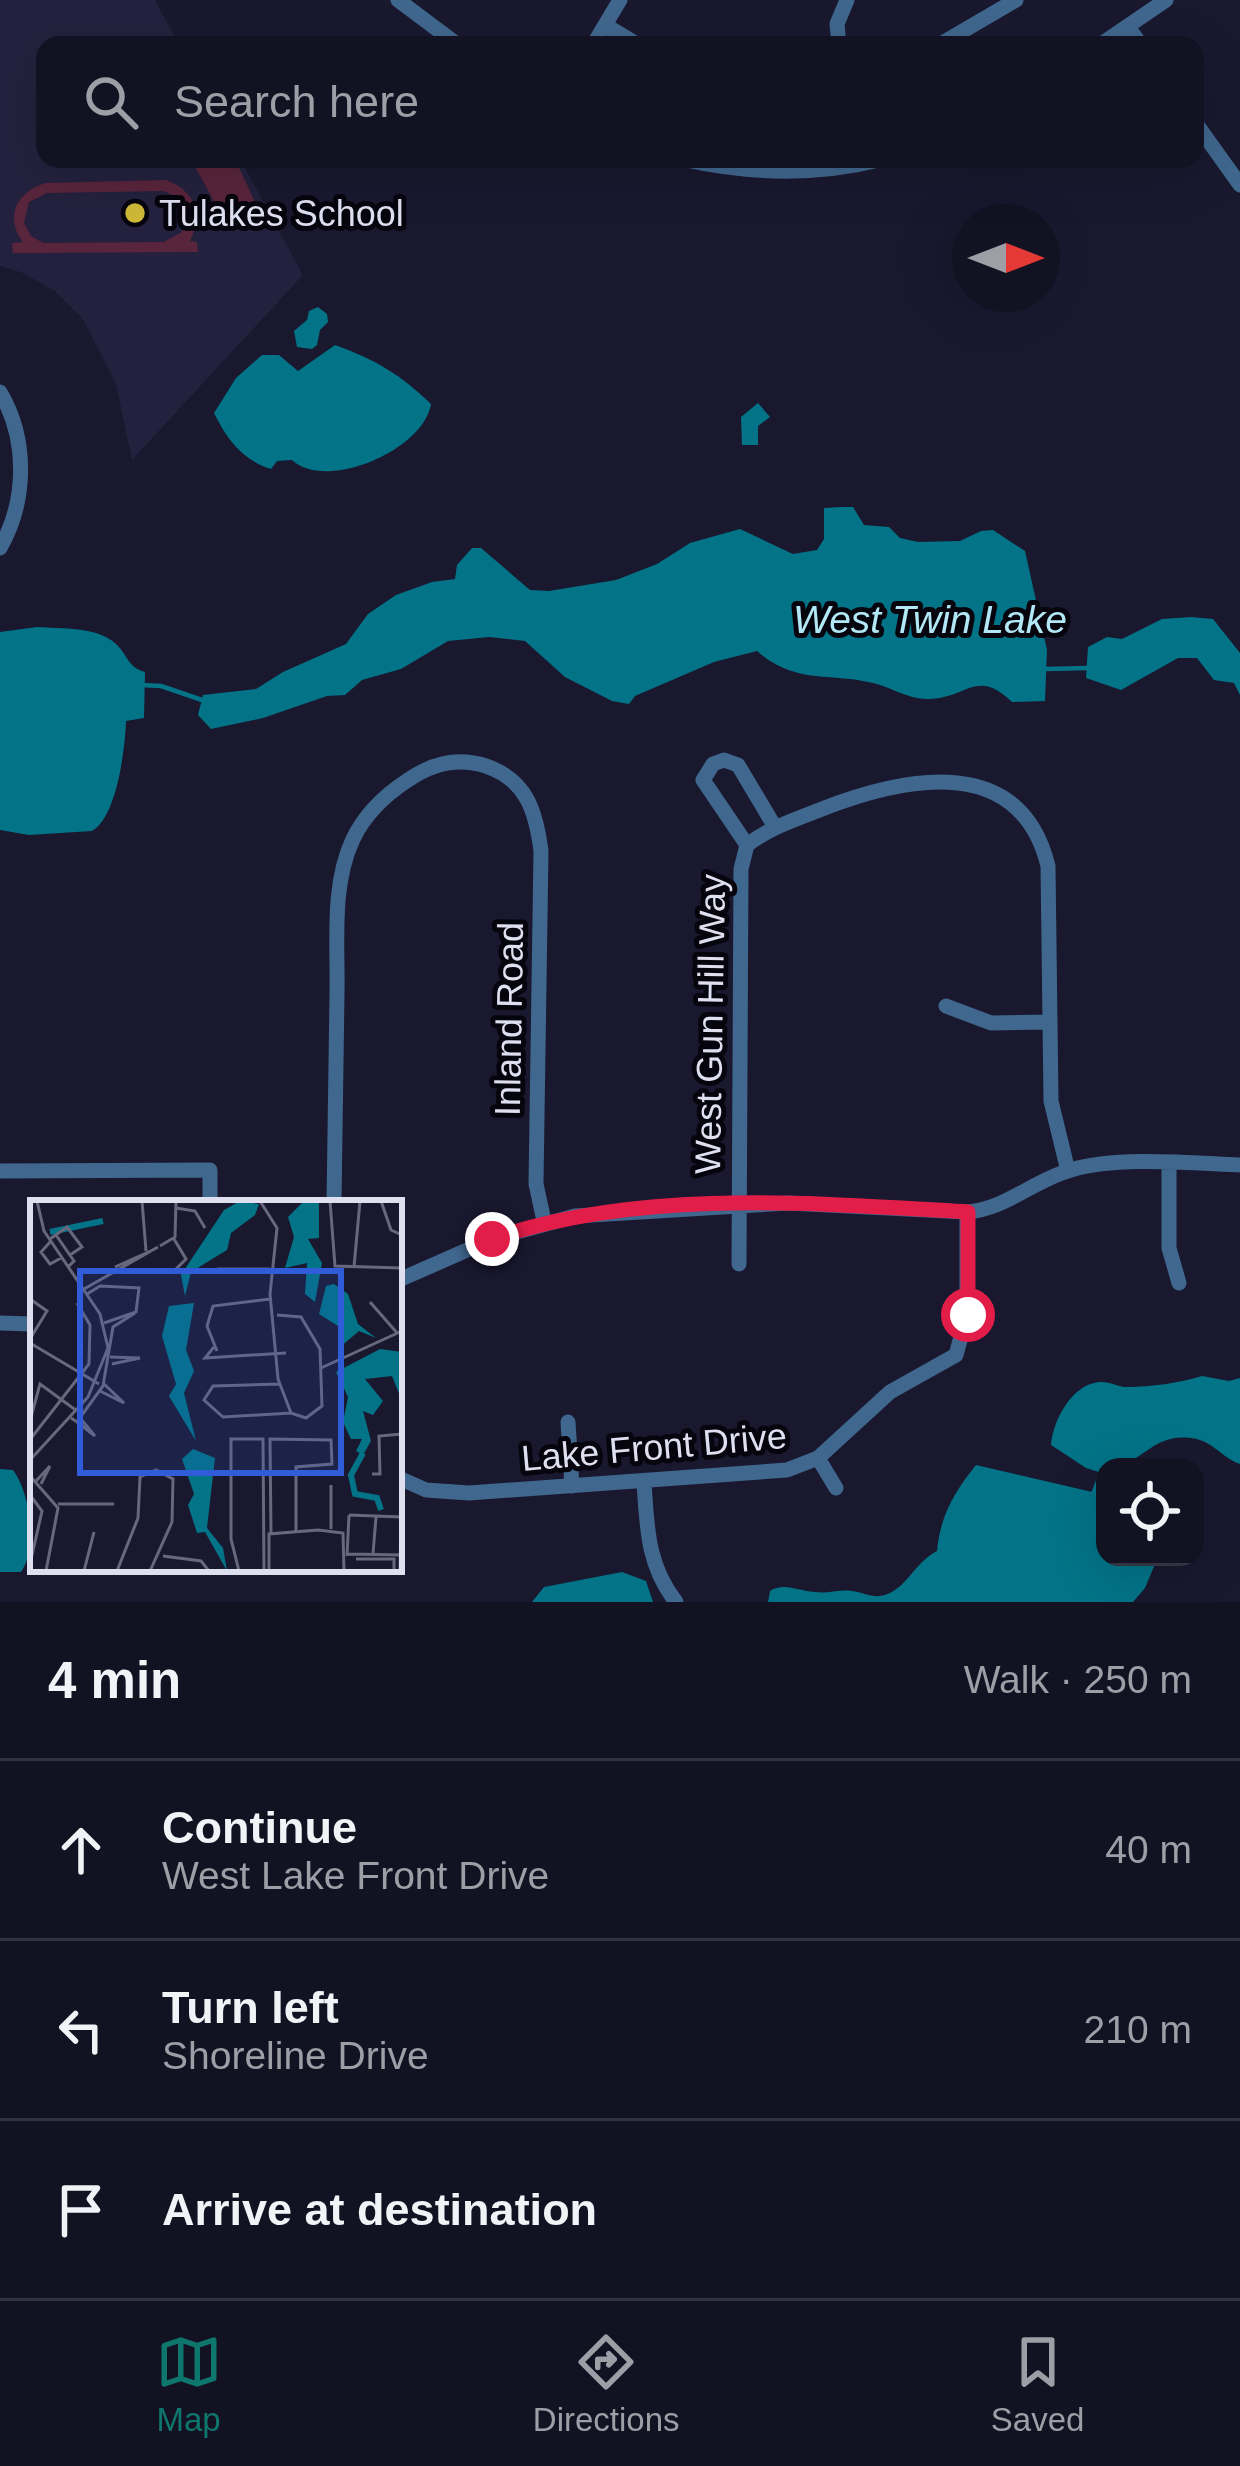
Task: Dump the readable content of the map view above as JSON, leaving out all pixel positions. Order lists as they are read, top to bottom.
{
  "streets": {
    "street": ["Inland Road", "West Gun Hill Way", "Lake Front Drive"]
  },
  "water": ["West Twin Lake"],
  "places": ["Tulakes School"],
  "north": "right",
  "page": {
    "search": "Search here",
    "heading": ["4 min", "Walk · 250 m"],
    "list": [
      ["Continue", "West Lake Front Drive", "40 m"],
      ["Turn left", "Shoreline Drive", "210 m"],
      "Arrive at destination"
    ],
    "nav": ["Map", "Directions", "Saved"]
  }
}
